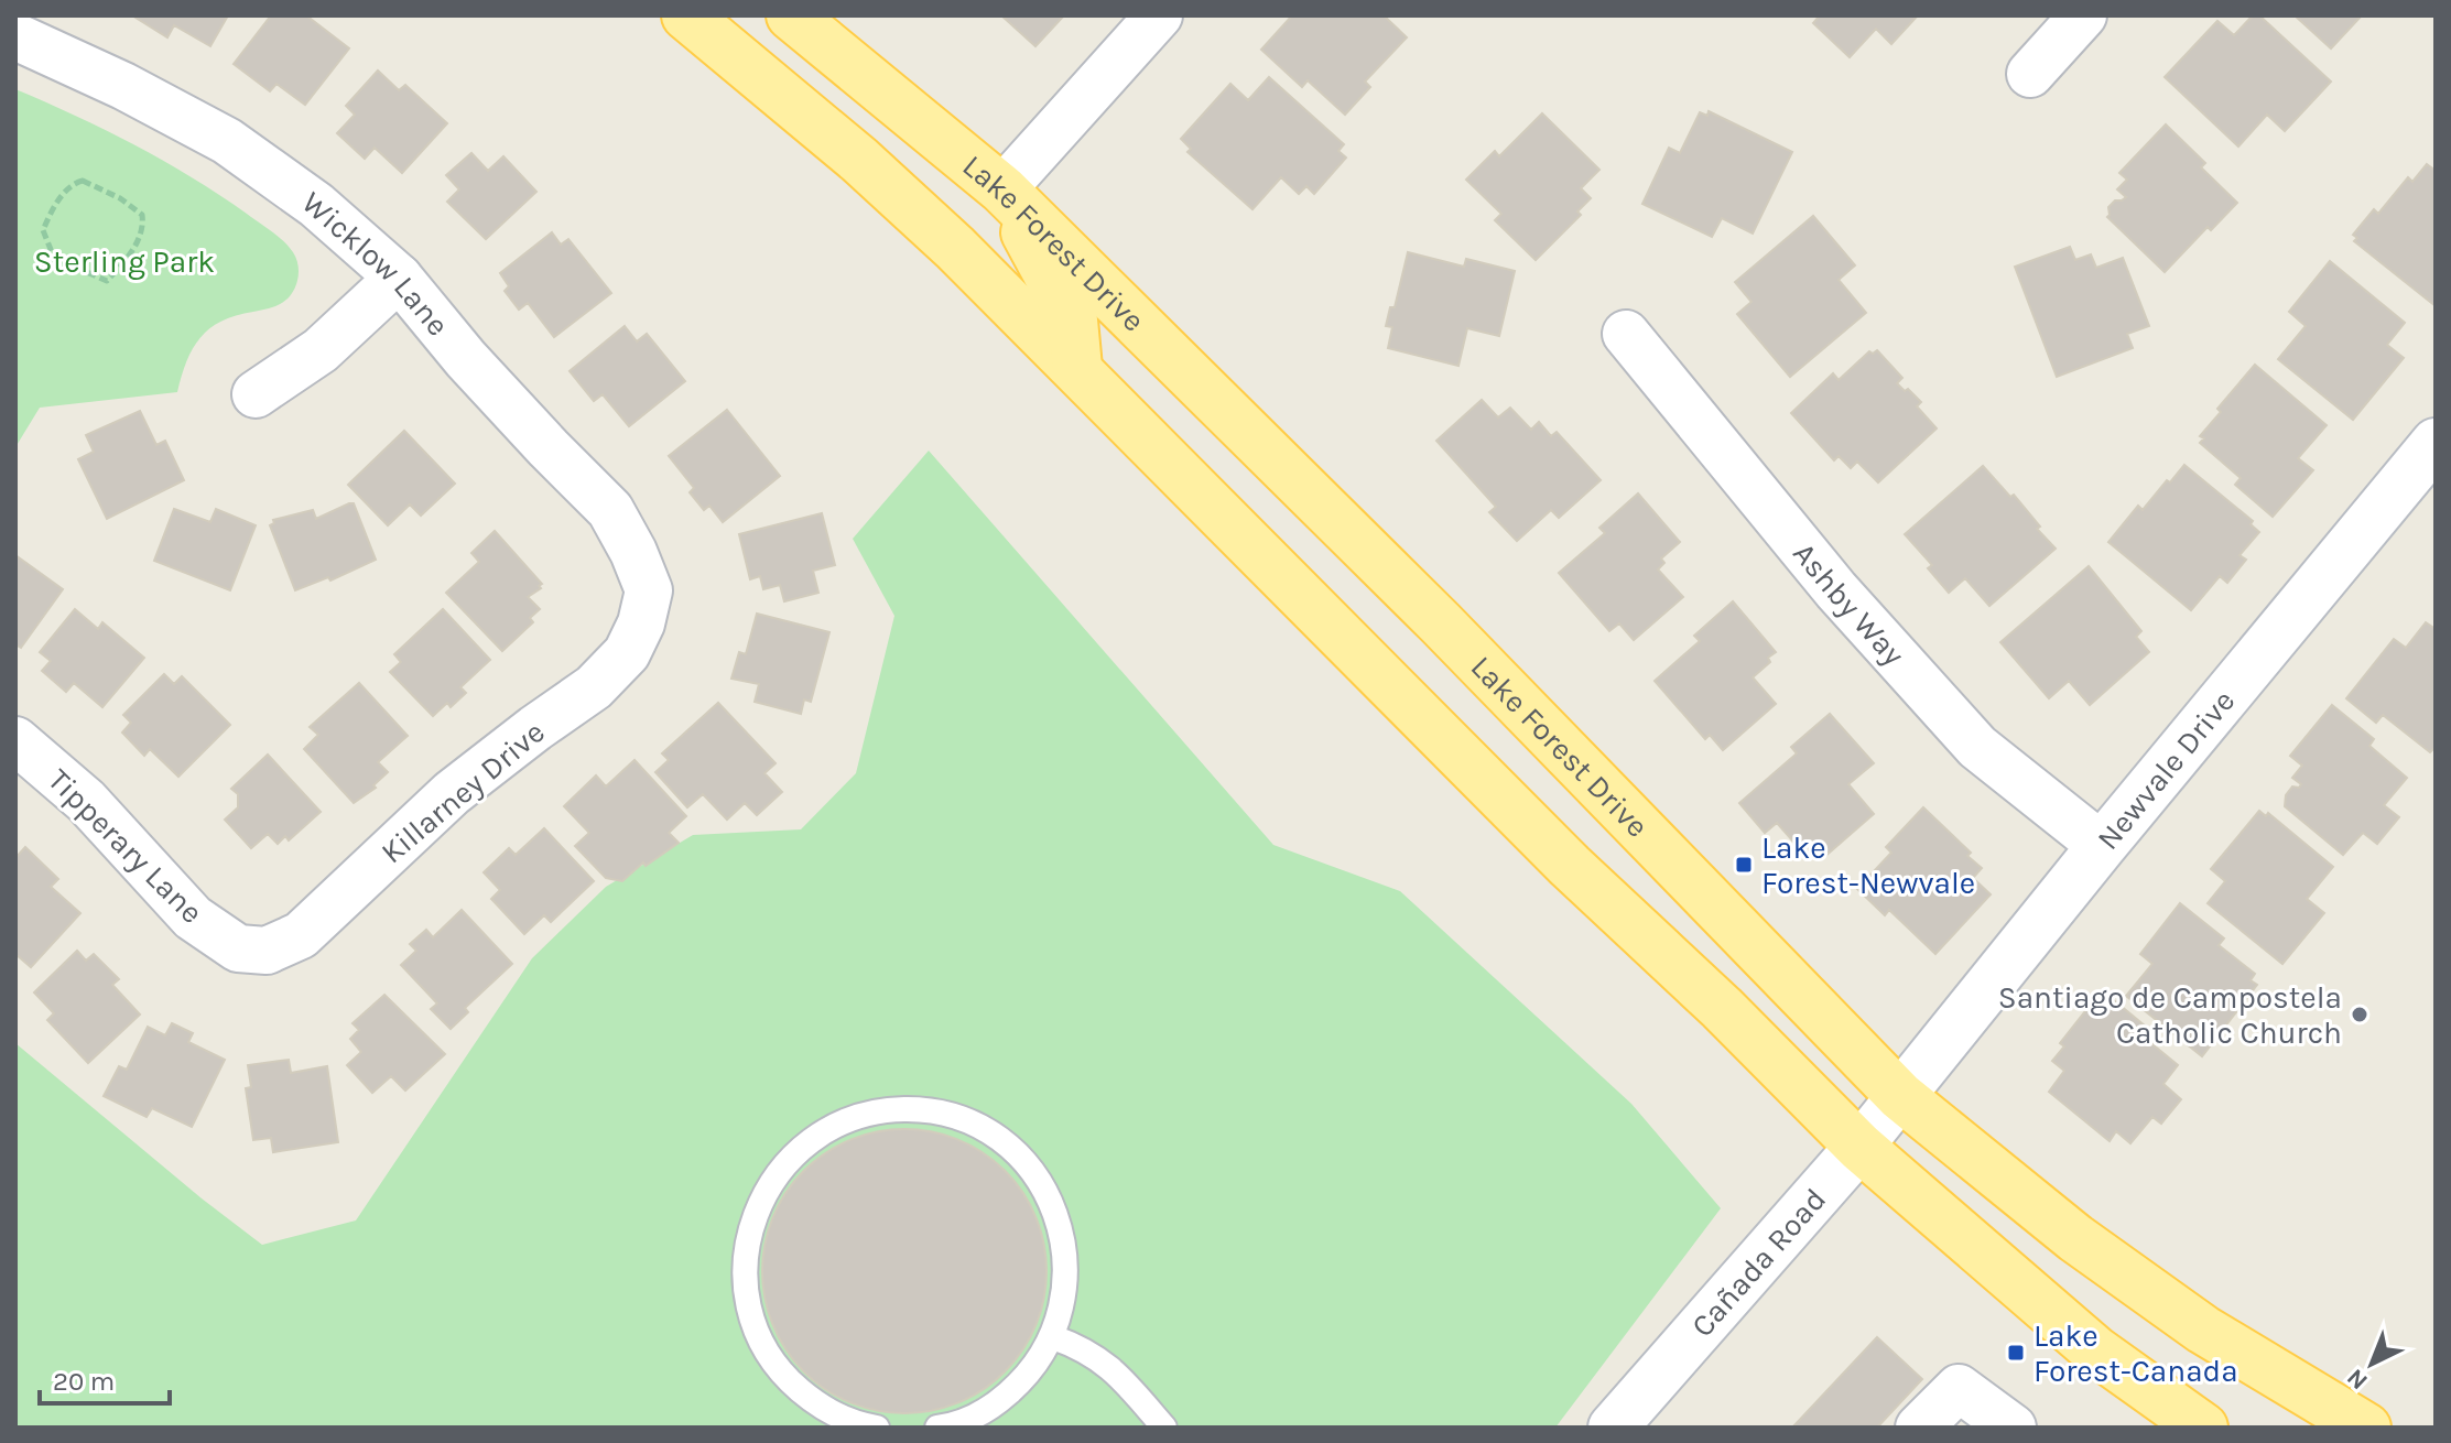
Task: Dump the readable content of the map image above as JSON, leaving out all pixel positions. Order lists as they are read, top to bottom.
{
  "streets": {
    "main road": ["Lake Forest Drive"],
    "street": [
      "Wicklow Lane",
      "Ashby Way",
      "Newvale Drive",
      "Killarney Drive",
      "Tipperary Lane",
      "Cañada Road"
    ]
  },
  "crossings": [
    ["Lake Forest Drive", "Newvale Drive"],
    ["Lake Forest Drive", "Cañada Road"],
    ["Wicklow Lane", "Killarney Drive"],
    ["Ashby Way", "Newvale Drive"],
    ["Newvale Drive", "Cañada Road"],
    ["Killarney Drive", "Tipperary Lane"]
  ],
  "parks": ["Sterling Park"],
  "places": {
    "transit": ["Lake Forest-Newvale", "Lake Forest-Canada"],
    "other": ["Santiago de Campostela Catholic Church"]
  },
  "scale_bar": "20 m",
  "north": "bottom left"
}
